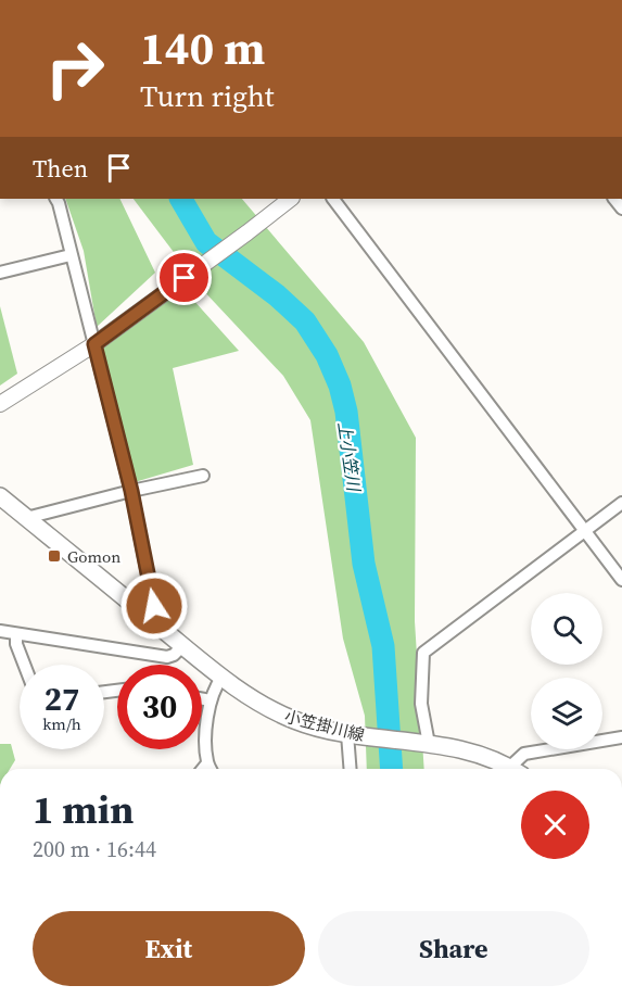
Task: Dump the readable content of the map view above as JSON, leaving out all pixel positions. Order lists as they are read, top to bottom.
{
  "streets": {
    "main road": ["小笠掛川線"]
  },
  "water": ["上小笠川"],
  "places": {
    "transit": ["Gomon"]
  },
  "page": {
    "turn": ["140 m", "Turn right"],
    "then": "Then",
    "speed": "27 km/h",
    "limit": "30",
    "heading": ["1 min", "200 m · 16:44"],
    "buttons": ["Exit", "Share"]
  }
}
